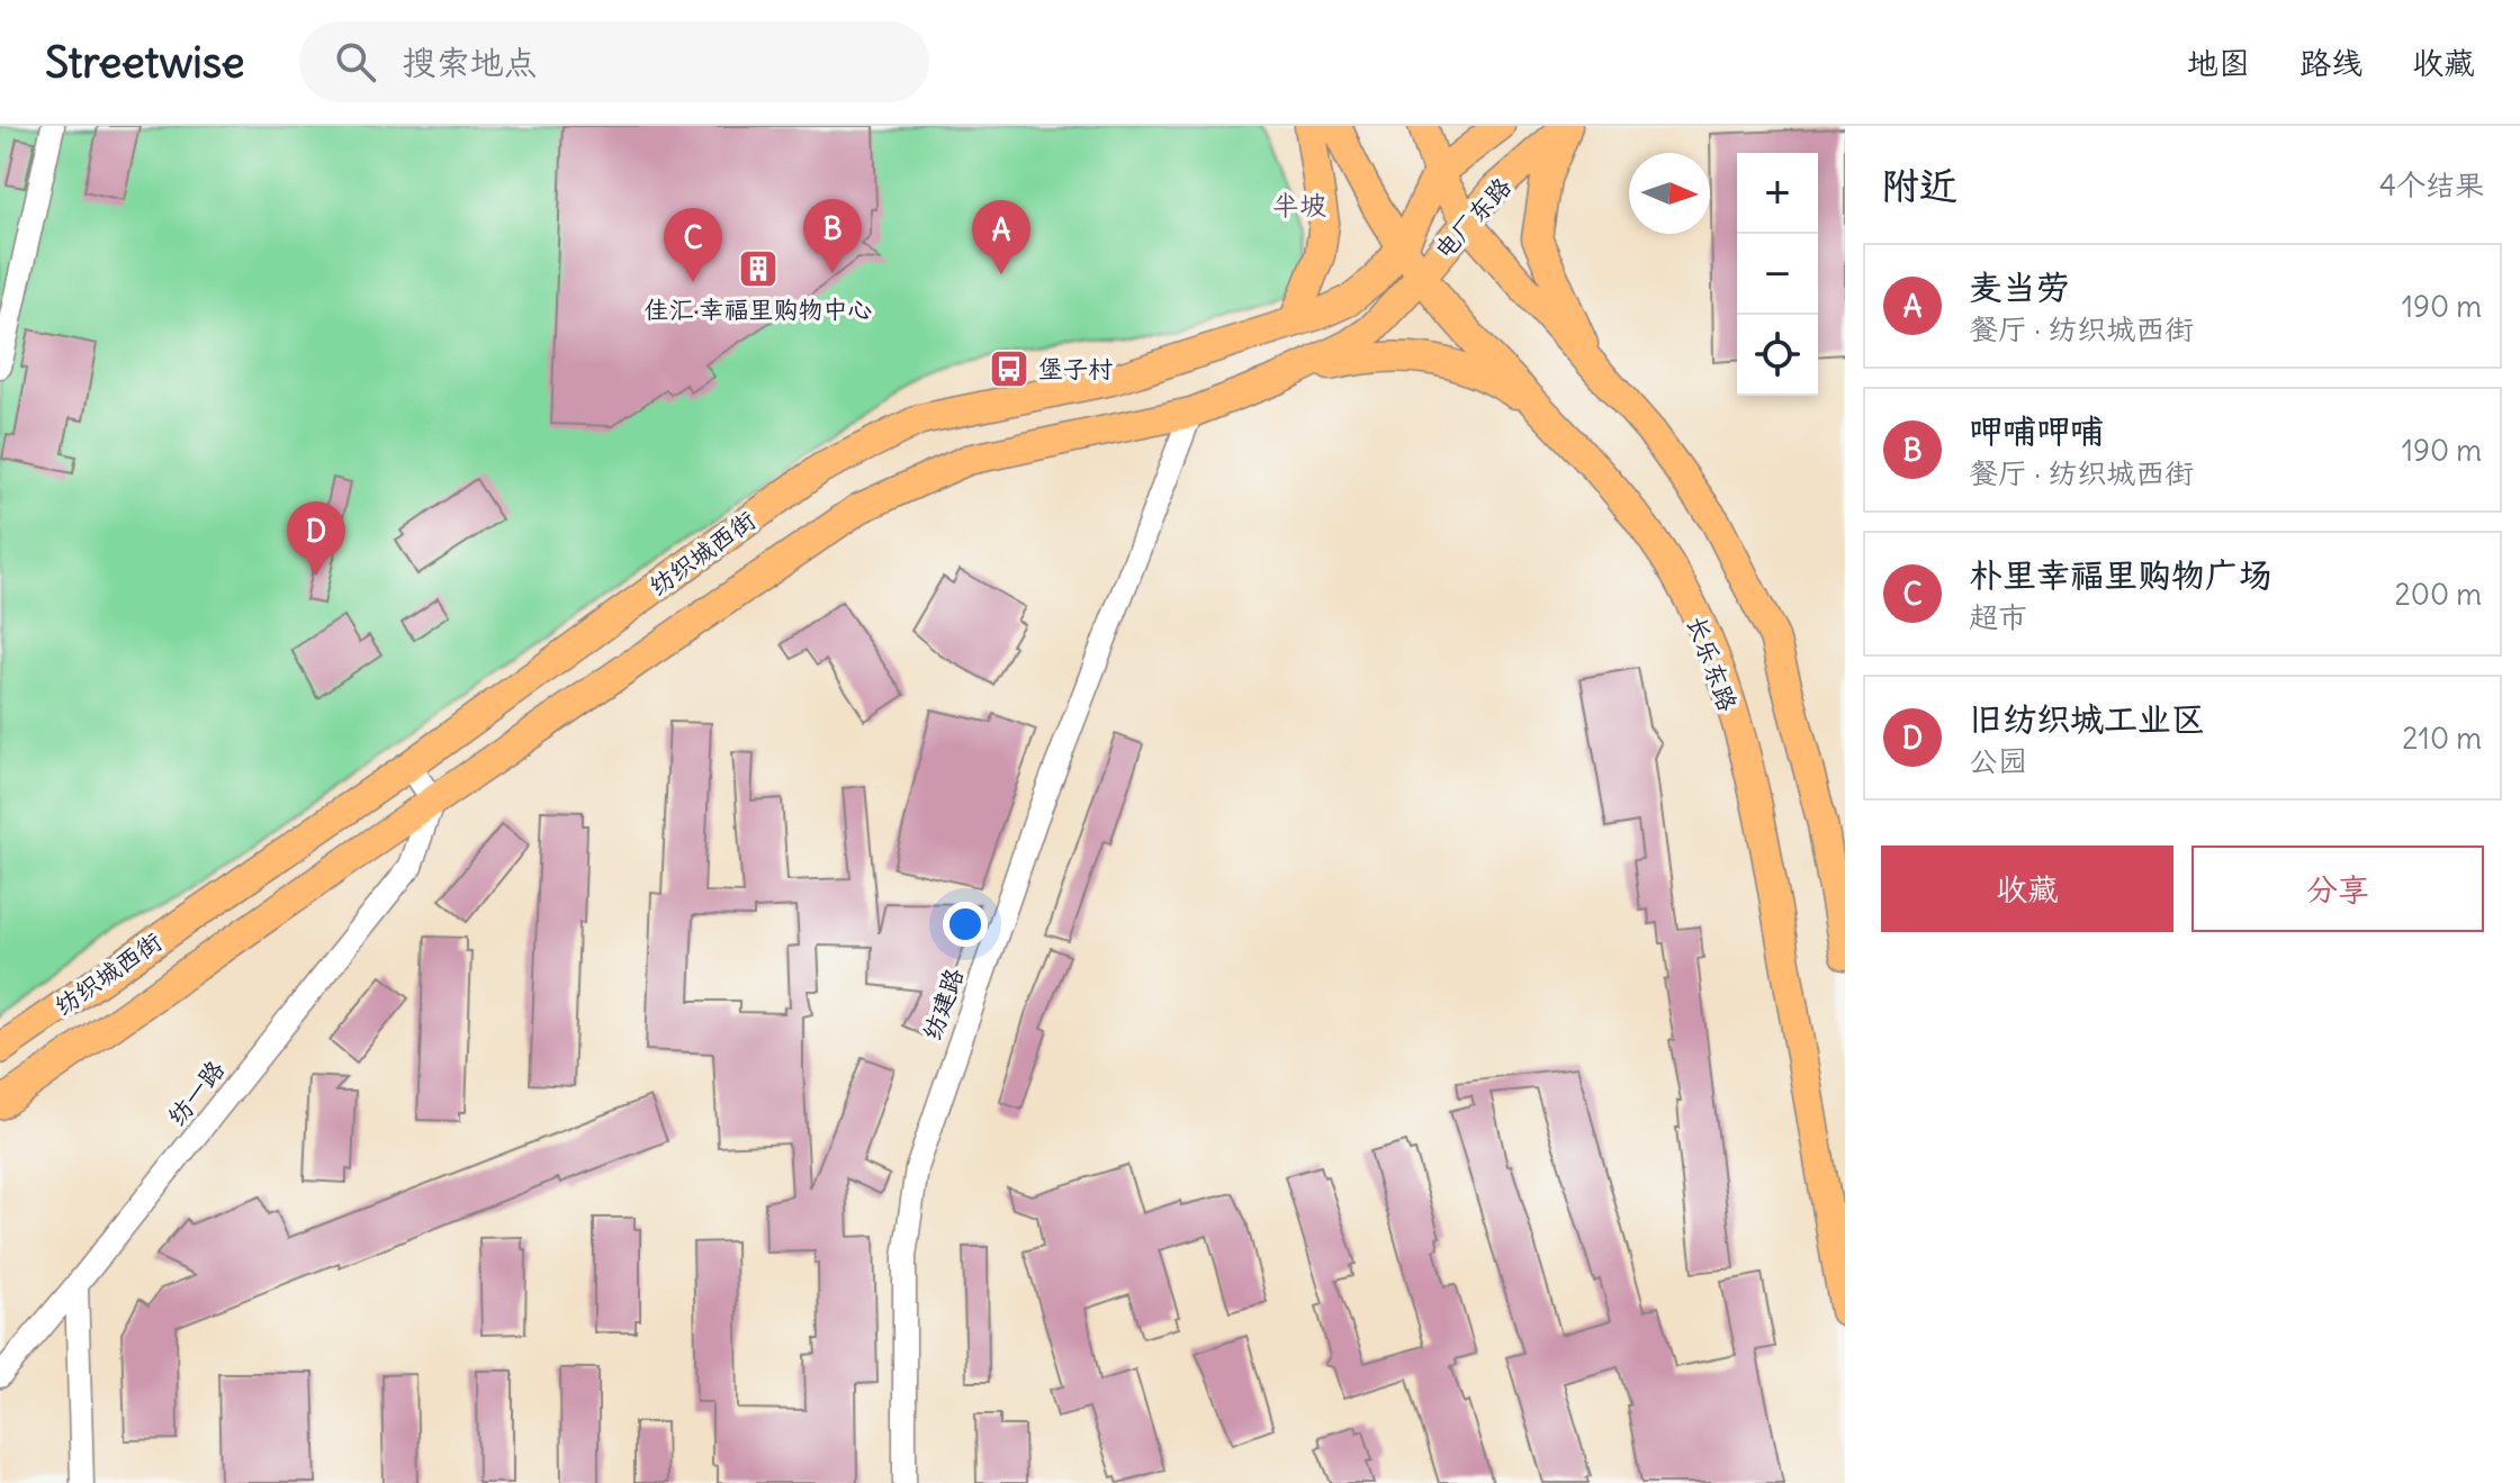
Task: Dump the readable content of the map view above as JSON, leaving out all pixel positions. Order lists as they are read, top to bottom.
{
  "streets": {
    "main road": ["电厂东路", "纺织城西街", "长乐东路"],
    "street": ["纺建路", "纺一路"]
  },
  "crossings": [
    ["电厂东路", "纺织城西街"],
    ["电厂东路", "长乐东路"],
    ["纺织城西街", "长乐东路"],
    ["纺织城西街", "纺建路"],
    ["纺织城西街", "纺一路"]
  ],
  "districts": ["半坡"],
  "places": {
    "building": ["佳汇·幸福里购物中心"],
    "bus stop": ["堡子村"]
  },
  "north": "right",
  "page": {
    "header": "Streetwise",
    "search": "搜索地点",
    "nav": ["地图", "路线", "收藏"],
    "heading": ["附近", "4个结果"],
    "map_buttons": ["+", "−"],
    "pins": [
      "B",
      "A",
      "C",
      "D"
    ],
    "list": [
      {
        "mark": "A",
        "name": "麦当劳",
        "note": "餐厅 · 纺织城西街",
        "value": "190 m"
      },
      {
        "mark": "B",
        "name": "呷哺呷哺",
        "note": "餐厅 · 纺织城西街",
        "value": "190 m"
      },
      {
        "mark": "C",
        "name": "朴里幸福里购物广场",
        "note": "超市",
        "value": "200 m"
      },
      {
        "mark": "D",
        "name": "旧纺织城工业区",
        "note": "公园",
        "value": "210 m"
      }
    ],
    "buttons": ["收藏", "分享"]
  }
}
